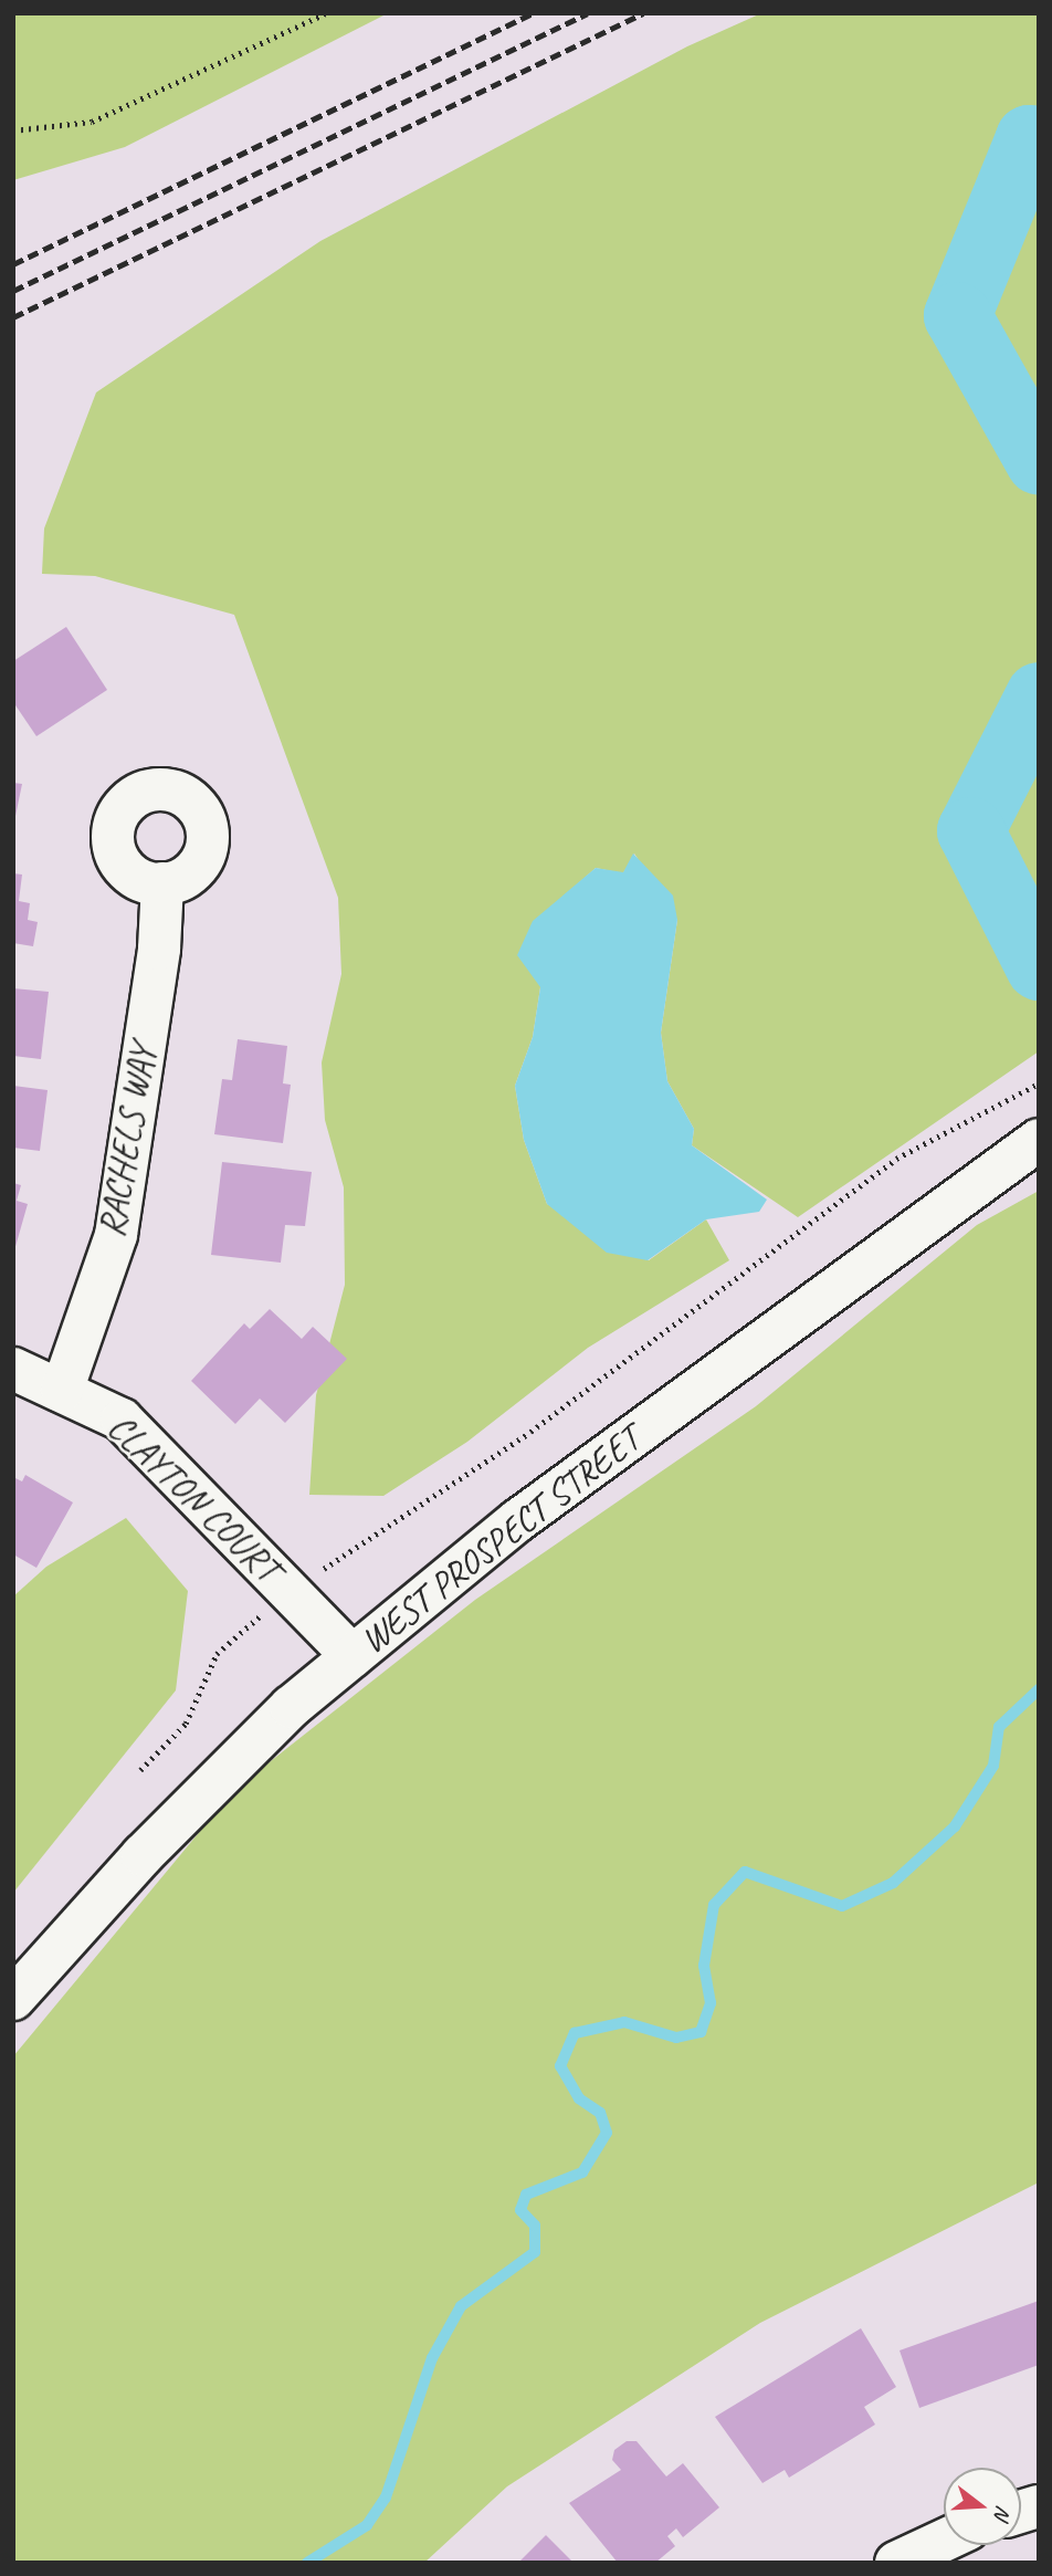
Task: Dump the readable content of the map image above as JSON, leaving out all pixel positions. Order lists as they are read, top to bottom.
{
  "streets": {
    "street": ["RACHELS WAY", "CLAYTON COURT", "WEST PROSPECT STREET"]
  },
  "crossings": [
    ["RACHELS WAY", "CLAYTON COURT"],
    ["CLAYTON COURT", "WEST PROSPECT STREET"]
  ],
  "north": "right"
}
